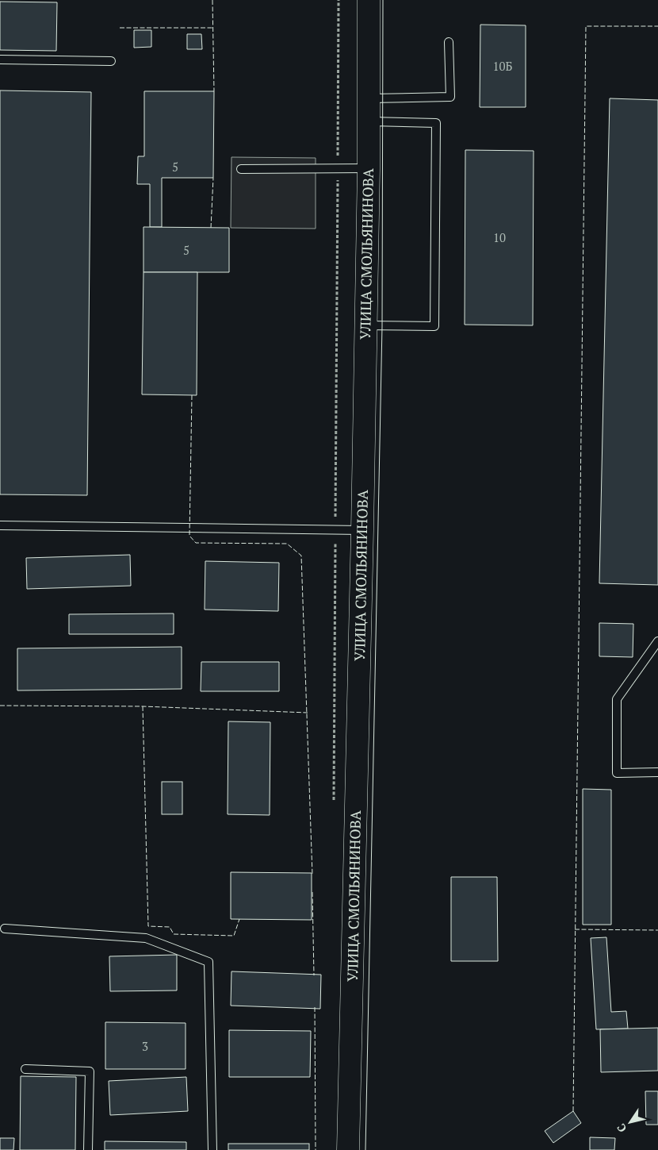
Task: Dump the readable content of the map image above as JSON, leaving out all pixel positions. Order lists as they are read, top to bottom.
{
  "streets": {
    "street": ["УЛИЦА СМОЛЬЯНИНОВА"]
  },
  "house_numbers": [
    "10Б",
    "5",
    "10",
    "5",
    "3"
  ],
  "north": "bottom left"
}
